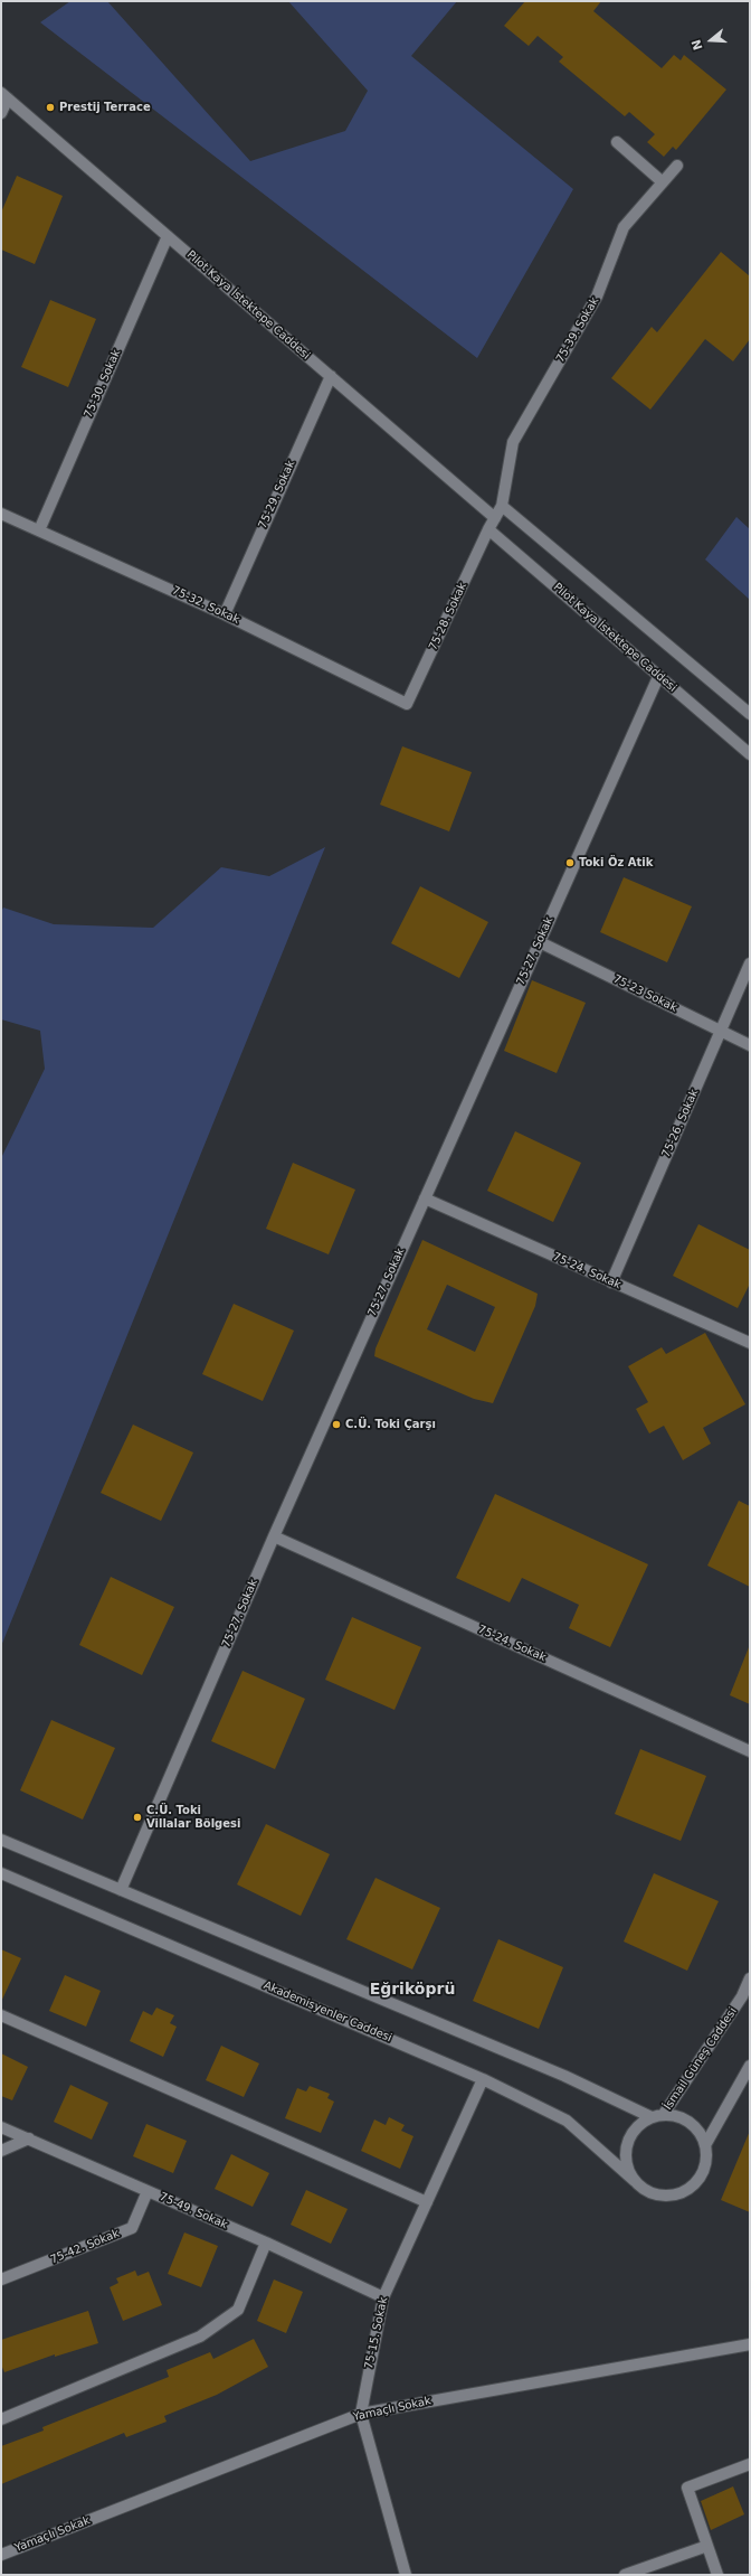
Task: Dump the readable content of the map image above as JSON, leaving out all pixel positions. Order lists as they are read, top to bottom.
{
  "streets": {
    "street": [
      "Pilot Kaya İstektepe Caddesi",
      "75-39. Sokak",
      "75-30. Sokak",
      "75-29. Sokak",
      "75-32. Sokak",
      "75-28. Sokak",
      "75-27. Sokak",
      "75-23 Sokak",
      "75-26. Sokak",
      "75-24. Sokak",
      "Akademisyenler Caddesi",
      "İsmail Güneş Caddesi",
      "75-49. Sokak",
      "75-42. Sokak",
      "75-15. Sokak",
      "Yamaçlı Sokak"
    ]
  },
  "crossings": [
    ["Pilot Kaya İstektepe Caddesi", "75-30. Sokak"],
    ["Pilot Kaya İstektepe Caddesi", "75-29. Sokak"],
    ["Pilot Kaya İstektepe Caddesi", "75-28. Sokak"],
    ["Pilot Kaya İstektepe Caddesi", "75-27. Sokak"],
    ["75-30. Sokak", "75-32. Sokak"],
    ["75-29. Sokak", "75-32. Sokak"],
    ["75-32. Sokak", "75-28. Sokak"],
    ["75-27. Sokak", "75-23 Sokak"],
    ["75-27. Sokak", "75-24. Sokak"],
    ["75-23 Sokak", "75-26. Sokak"],
    ["75-26. Sokak", "75-24. Sokak"],
    ["Akademisyenler Caddesi", "İsmail Güneş Caddesi"],
    ["Akademisyenler Caddesi", "75-15. Sokak"],
    ["75-49. Sokak", "75-42. Sokak"],
    ["75-49. Sokak", "75-15. Sokak"],
    ["75-15. Sokak", "Yamaçlı Sokak"]
  ],
  "districts": ["Eğriköprü"],
  "places": [
    "Prestij Terrace",
    "Toki Öz Atik",
    "C.Ü. Toki Çarşı",
    "C.Ü. Toki Villalar Bölgesi"
  ],
  "north": "left"
}
